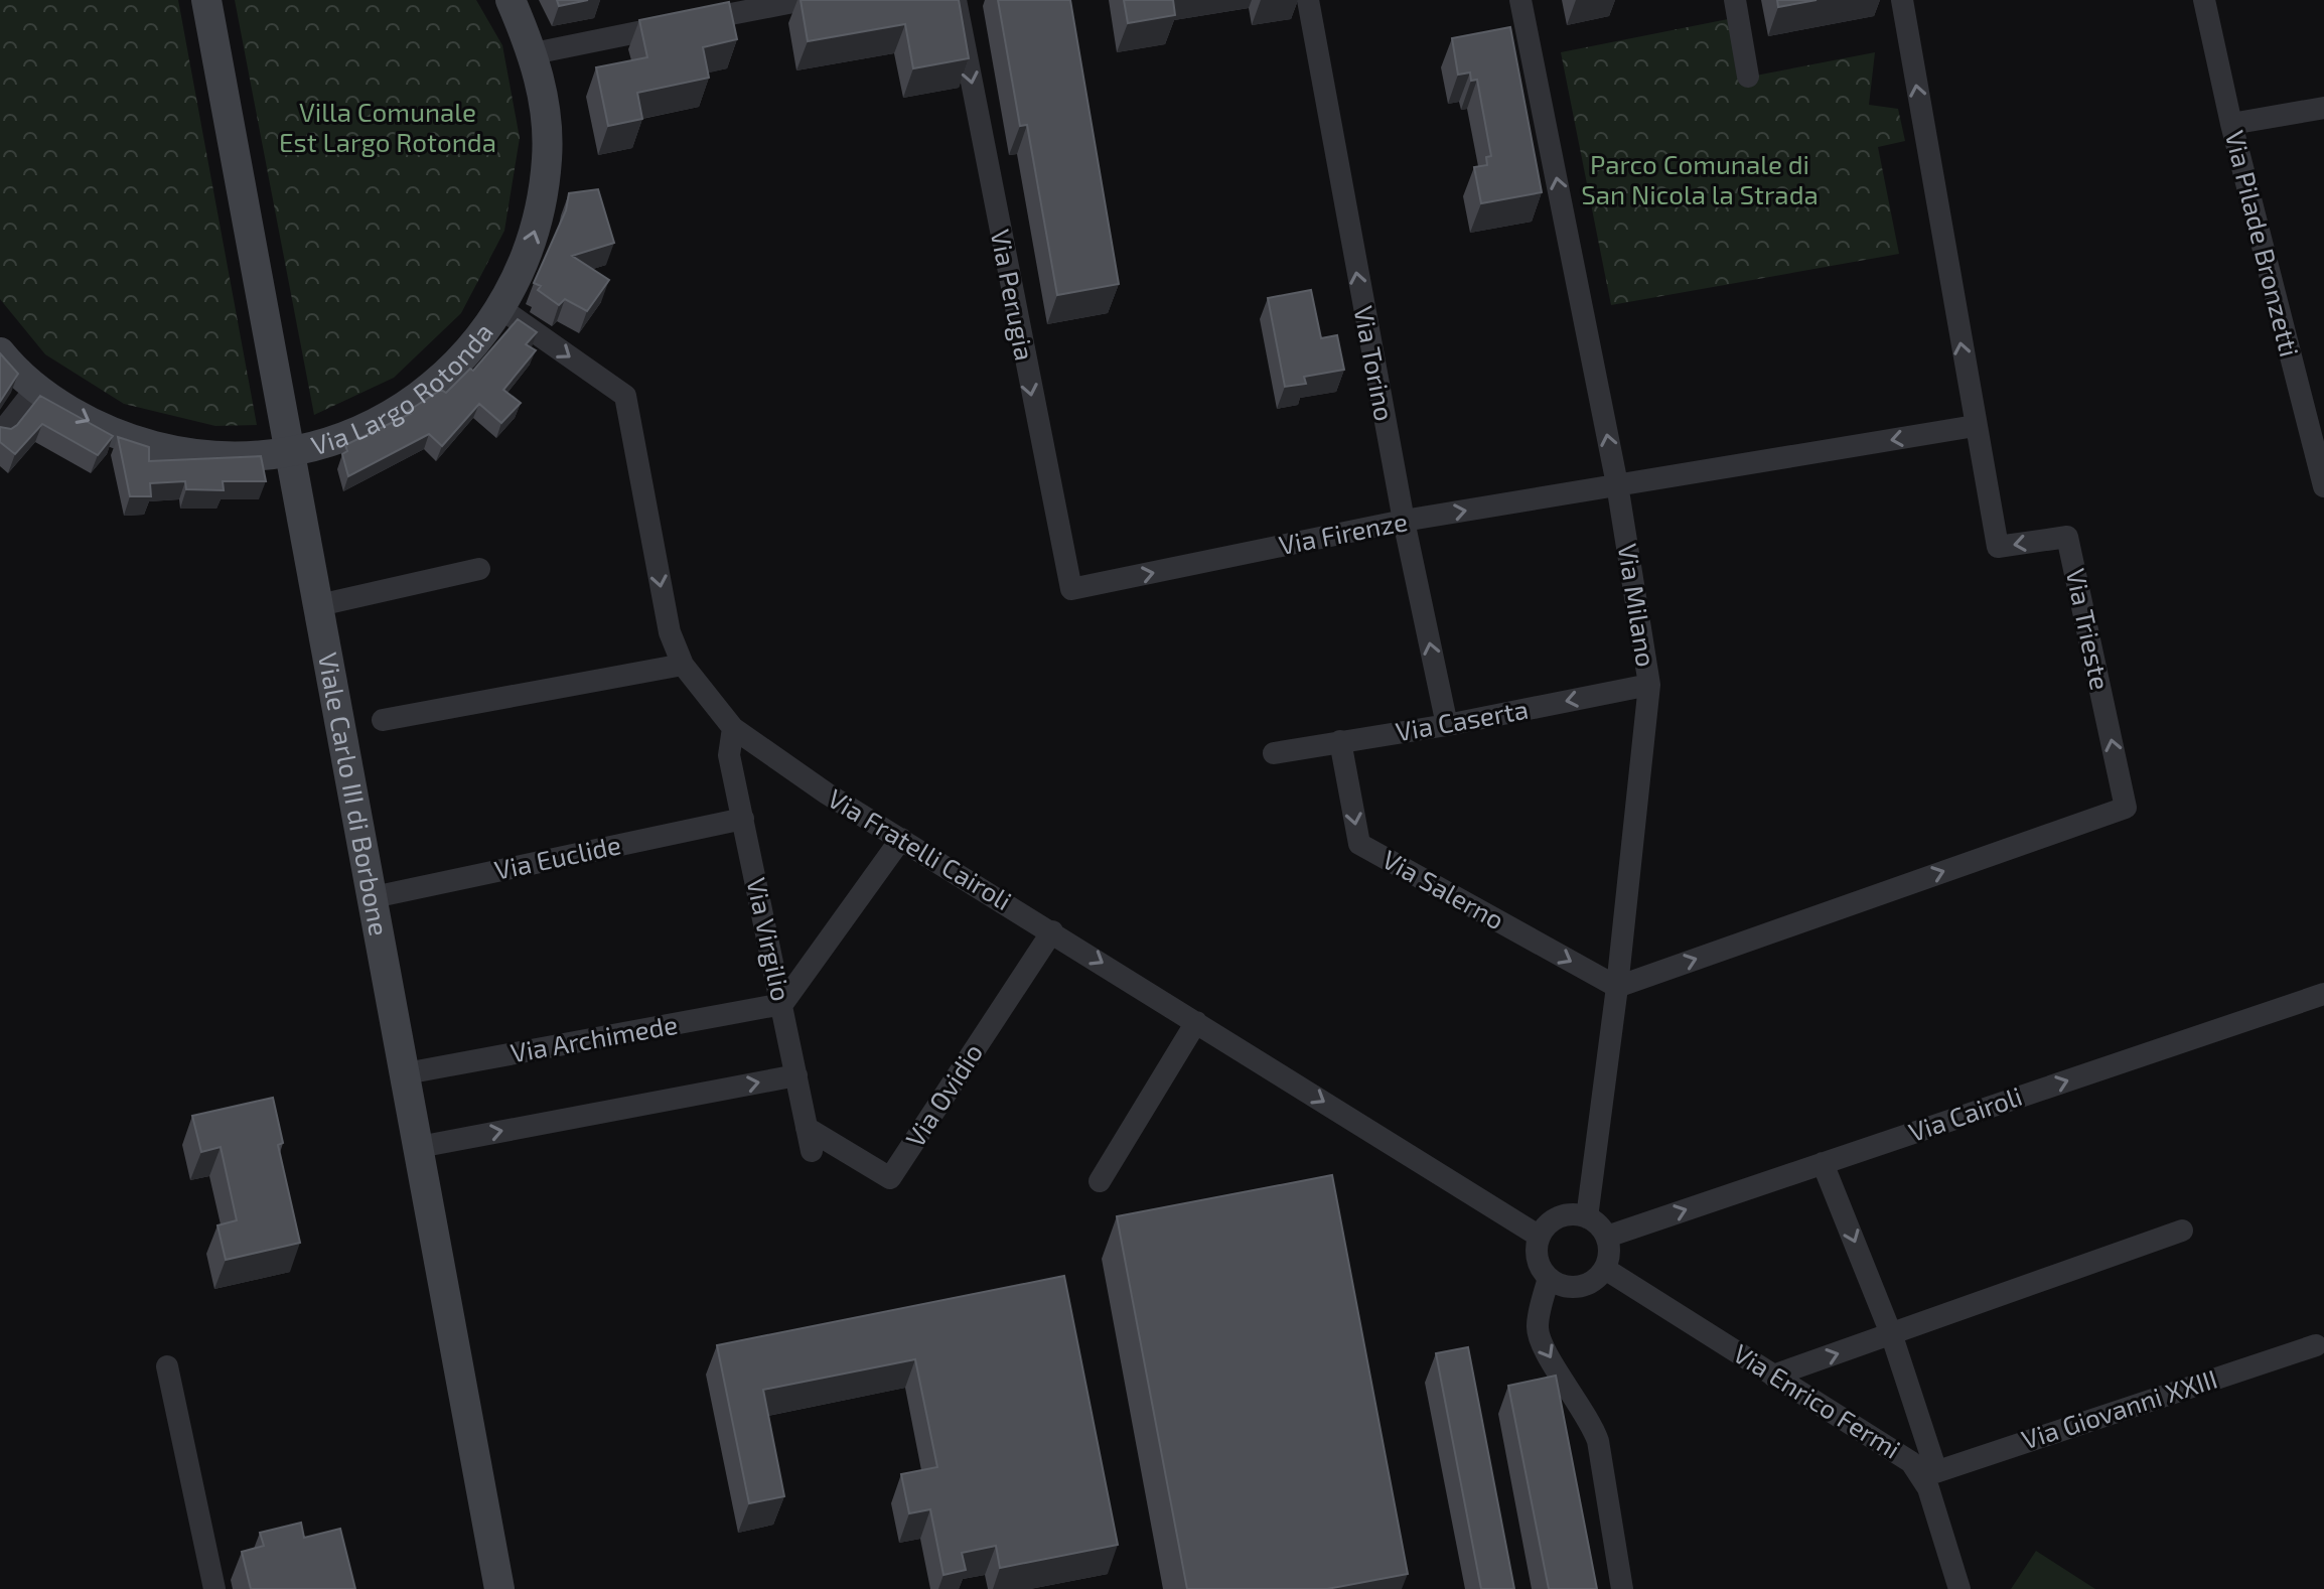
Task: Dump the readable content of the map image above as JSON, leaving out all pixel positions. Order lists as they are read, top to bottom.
{
  "streets": {
    "main road": ["Via Largo Rotonda", "Viale Carlo III di Borbone"],
    "street": [
      "Via Pilade Bronzetti",
      "Via Perugia",
      "Via Torino",
      "Via Firenze",
      "Via Milano",
      "Via Trieste",
      "Via Caserta",
      "Via Fratelli Cairoli",
      "Via Euclide",
      "Via Salerno",
      "Via Virgilio",
      "Via Archimede",
      "Via Ovidio",
      "Via Cairoli",
      "Via Enrico Fermi",
      "Via Giovanni XXIII"
    ]
  },
  "crossings": [
    ["Via Perugia", "Via Firenze"],
    ["Via Torino", "Via Firenze"],
    ["Via Torino", "Via Caserta"],
    ["Via Largo Rotonda", "Viale Carlo III di Borbone"],
    ["Via Largo Rotonda", "Via Fratelli Cairoli"],
    ["Via Firenze", "Via Milano"],
    ["Via Firenze", "Via Trieste"],
    ["Via Milano", "Via Trieste"],
    ["Via Milano", "Via Caserta"],
    ["Via Milano", "Via Fratelli Cairoli"],
    ["Via Milano", "Via Salerno"],
    ["Via Milano", "Via Cairoli"],
    ["Via Milano", "Via Enrico Fermi"],
    ["Via Trieste", "Via Salerno"],
    ["Via Caserta", "Via Salerno"],
    ["Viale Carlo III di Borbone", "Via Euclide"],
    ["Viale Carlo III di Borbone", "Via Archimede"],
    ["Via Fratelli Cairoli", "Via Virgilio"],
    ["Via Fratelli Cairoli", "Via Ovidio"],
    ["Via Fratelli Cairoli", "Via Cairoli"],
    ["Via Fratelli Cairoli", "Via Enrico Fermi"],
    ["Via Euclide", "Via Virgilio"],
    ["Via Virgilio", "Via Archimede"],
    ["Via Virgilio", "Via Ovidio"],
    ["Via Cairoli", "Via Enrico Fermi"],
    ["Via Enrico Fermi", "Via Giovanni XXIII"]
  ],
  "one_way": [
    "Via Perugia",
    "Via Torino",
    "Via Milano",
    "Via Caserta",
    "Via Fratelli Cairoli",
    "Via Salerno"
  ],
  "parks": ["Villa Comunale Est Largo Rotonda", "Parco Comunale di San Nicola la Strada"]
}
